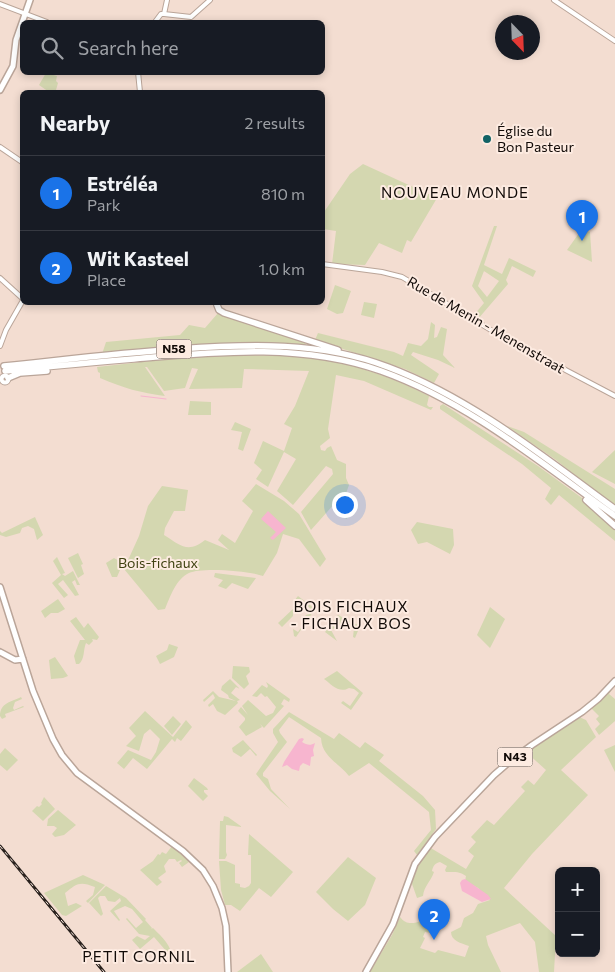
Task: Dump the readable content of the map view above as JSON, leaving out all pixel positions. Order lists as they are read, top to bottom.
{
  "streets": {
    "highway": ["N58"],
    "main road": ["N43"],
    "street": ["Rue de Menin - Menenstraat"]
  },
  "districts": ["NOUVEAU MONDE", "BOIS FICHAUX - FICHAUX BOS", "PETIT CORNIL"],
  "parks": ["Bois-fichaux"],
  "places": ["Église du Bon Pasteur"],
  "north": "bottom right",
  "page": {
    "search": "Search here",
    "heading": ["Nearby", "2 results"],
    "list": [
      {
        "mark": "1",
        "name": "Estréléa",
        "note": "Park",
        "value": "810 m"
      },
      {
        "mark": "2",
        "name": "Wit Kasteel",
        "note": "Place",
        "value": "1.0 km"
      }
    ],
    "pins": ["1", "2"],
    "map_buttons": ["+", "−"]
  }
}
